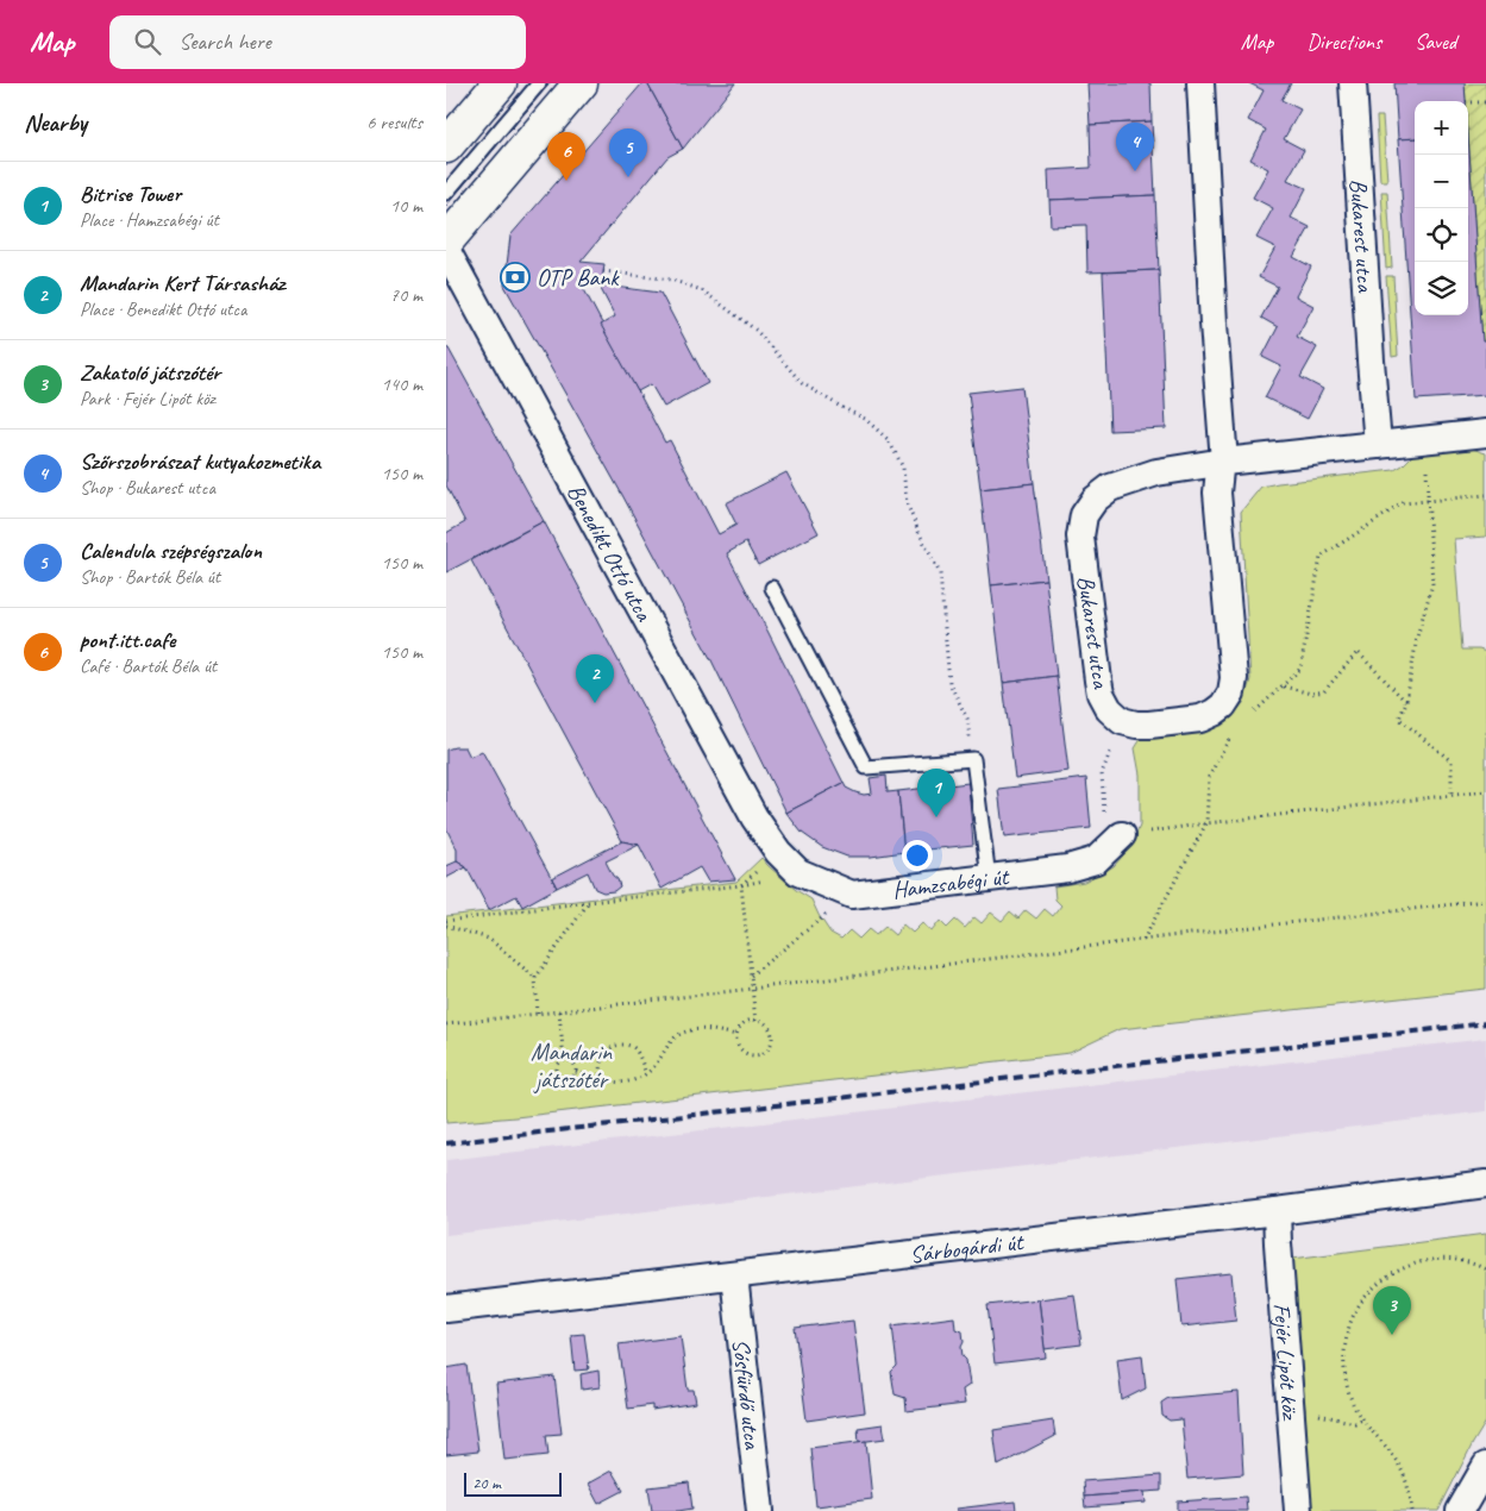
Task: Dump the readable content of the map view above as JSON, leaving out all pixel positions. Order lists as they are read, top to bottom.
{
  "streets": {
    "street": [
      "Bukarest utca",
      "Benedikt Ottó utca",
      "Hamzsabégi út",
      "Sárbogárdi út",
      "Fejér Lipót köz",
      "Sósfürdő utca"
    ]
  },
  "crossings": [
    ["Benedikt Ottó utca", "Hamzsabégi út"],
    ["Sárbogárdi út", "Fejér Lipót köz"],
    ["Sárbogárdi út", "Sósfürdő utca"]
  ],
  "parks": ["Mandarin játszótér"],
  "places": {
    "bank": ["OTP Bank"]
  },
  "scale_bar": "20 m",
  "page": {
    "header": "Map",
    "search": "Search here",
    "nav": ["Map", "Directions", "Saved"],
    "heading": ["Nearby", "6 results"],
    "map_buttons": ["+", "−"],
    "pins": [
      "4",
      "5",
      "6",
      "2",
      "1",
      "3"
    ],
    "list": [
      {
        "mark": "1",
        "name": "Bitrise Tower",
        "note": "Place · Hamzsabégi út",
        "value": "10 m"
      },
      {
        "mark": "2",
        "name": "Mandarin Kert Társasház",
        "note": "Place · Benedikt Ottó utca",
        "value": "70 m"
      },
      {
        "mark": "3",
        "name": "Zakatoló játszótér",
        "note": "Park · Fejér Lipót köz",
        "value": "140 m"
      },
      {
        "mark": "4",
        "name": "Szőrszobrászat kutyakozmetika",
        "note": "Shop · Bukarest utca",
        "value": "150 m"
      },
      {
        "mark": "5",
        "name": "Calendula szépségszalon",
        "note": "Shop · Bartók Béla út",
        "value": "150 m"
      },
      {
        "mark": "6",
        "name": "pont.itt.cafe",
        "note": "Café · Bartók Béla út",
        "value": "150 m"
      }
    ],
    "scale": "20 m"
  }
}
